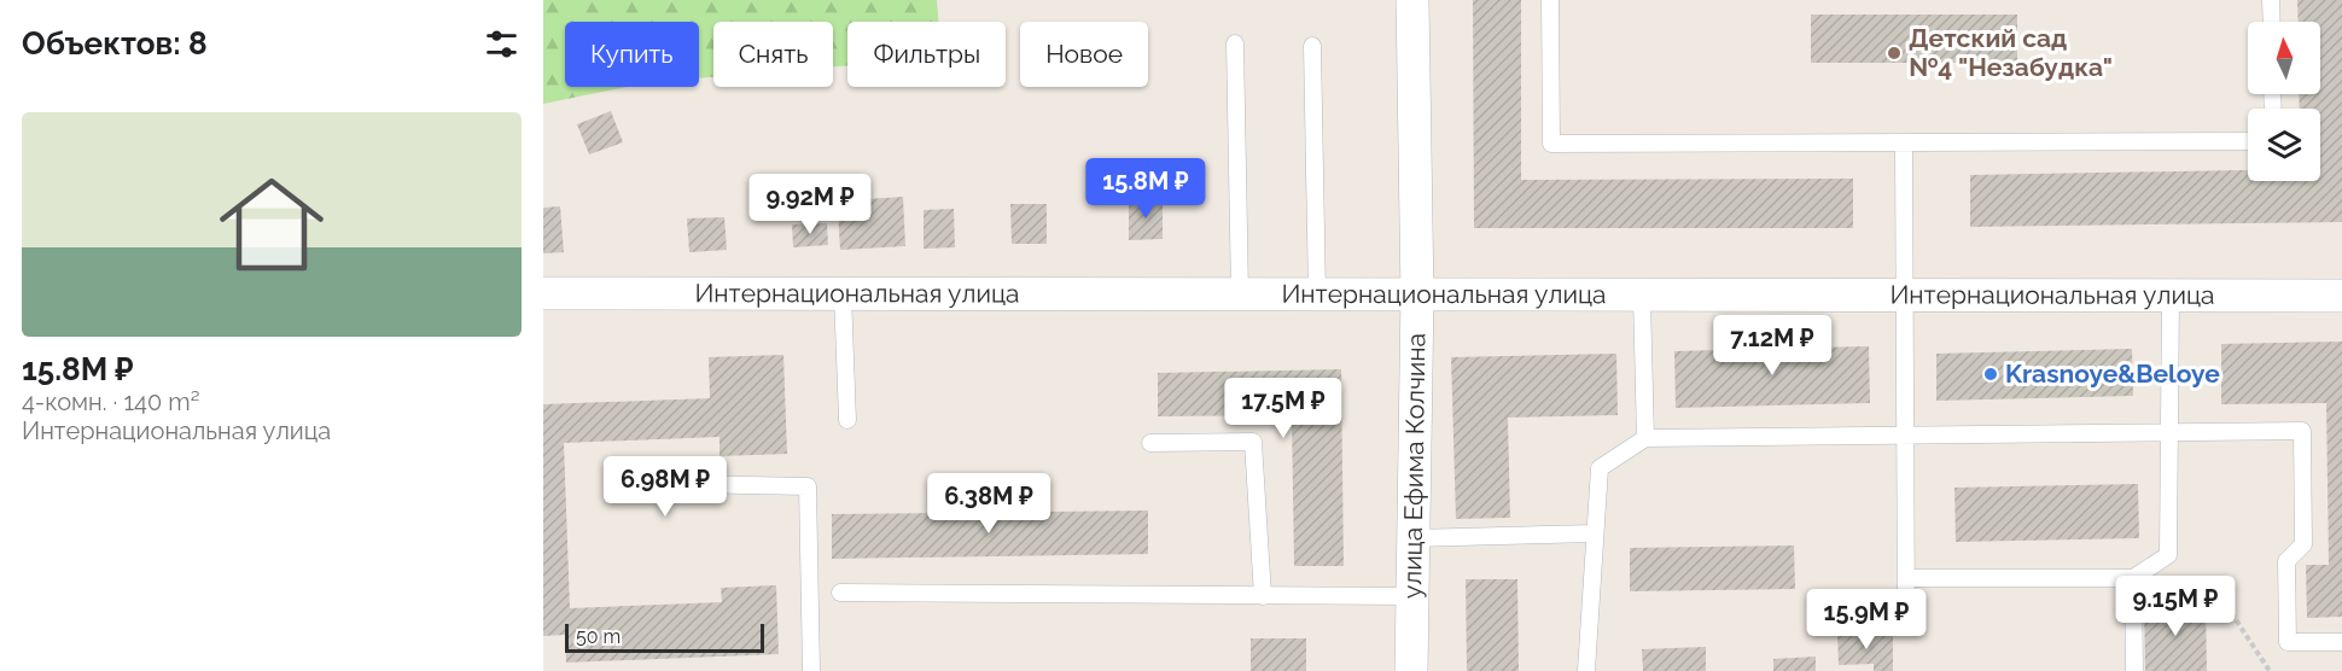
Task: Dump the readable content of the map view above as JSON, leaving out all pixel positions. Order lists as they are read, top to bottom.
{
  "streets": {
    "street": ["Интернациональная улица", "улица Ефима Колчина"]
  },
  "crossings": [
    ["Интернациональная улица", "улица Ефима Колчина"]
  ],
  "places": ["Детский сад №4 \"Незабудка\"", "Krasnoye&Beloye"],
  "scale_bar": "50 m",
  "north": "top",
  "page": {
    "heading": "Объектов: 8",
    "chip": [
      "Купить",
      "Снять",
      "Фильтры",
      "Новое"
    ],
    "list": [
      {
        "name": "15.8M ₽",
        "note": "4-комн. · 140 m² · Интернациональная улица"
      }
    ],
    "price": [
      "15.8M ₽",
      "9.92M ₽",
      "7.12M ₽",
      "17.5M ₽",
      "6.98M ₽",
      "6.38M ₽",
      "9.15M ₽",
      "15.9M ₽"
    ],
    "scale": "50 m"
  }
}
